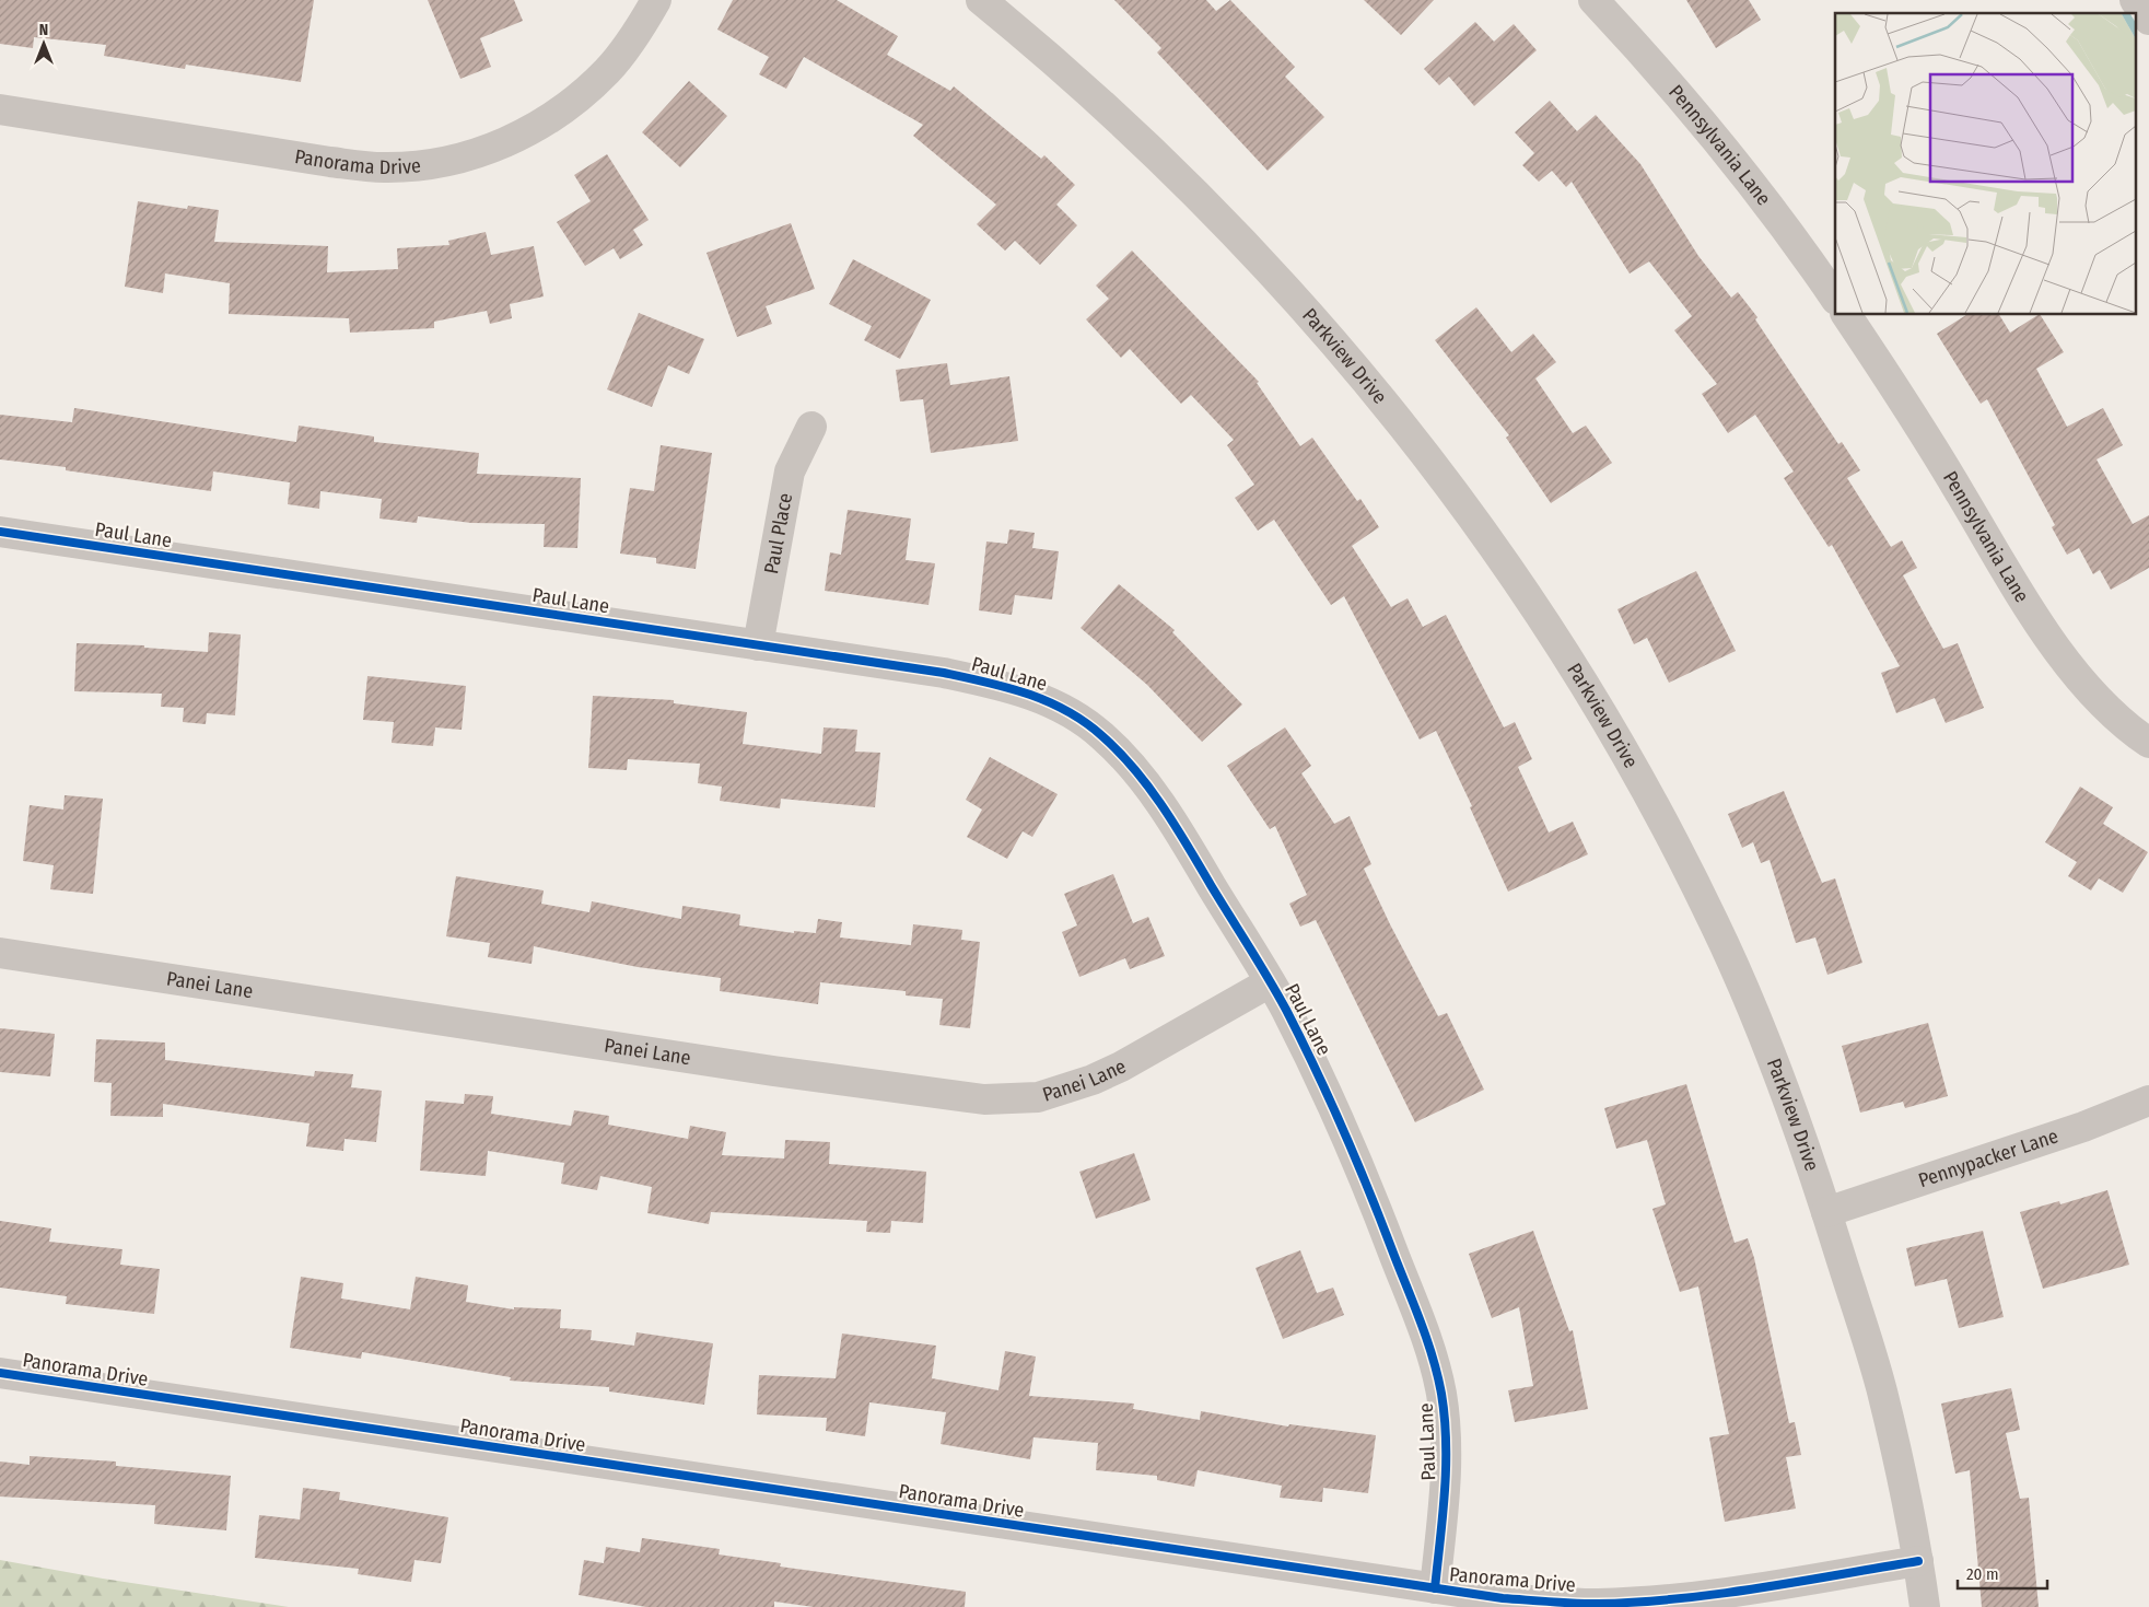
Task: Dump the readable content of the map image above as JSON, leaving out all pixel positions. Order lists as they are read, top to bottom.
{
  "streets": {
    "street": [
      "Pennsylvania Lane",
      "Panorama Drive",
      "Parkview Drive",
      "Paul Place",
      "Paul Lane",
      "Panei Lane",
      "Pennypacker Lane"
    ]
  },
  "crossings": [
    ["Panorama Drive", "Parkview Drive"],
    ["Panorama Drive", "Paul Lane"],
    ["Parkview Drive", "Pennypacker Lane"],
    ["Paul Place", "Paul Lane"],
    ["Paul Lane", "Panei Lane"]
  ],
  "scale_bar": "20 m",
  "north": "top"
}
